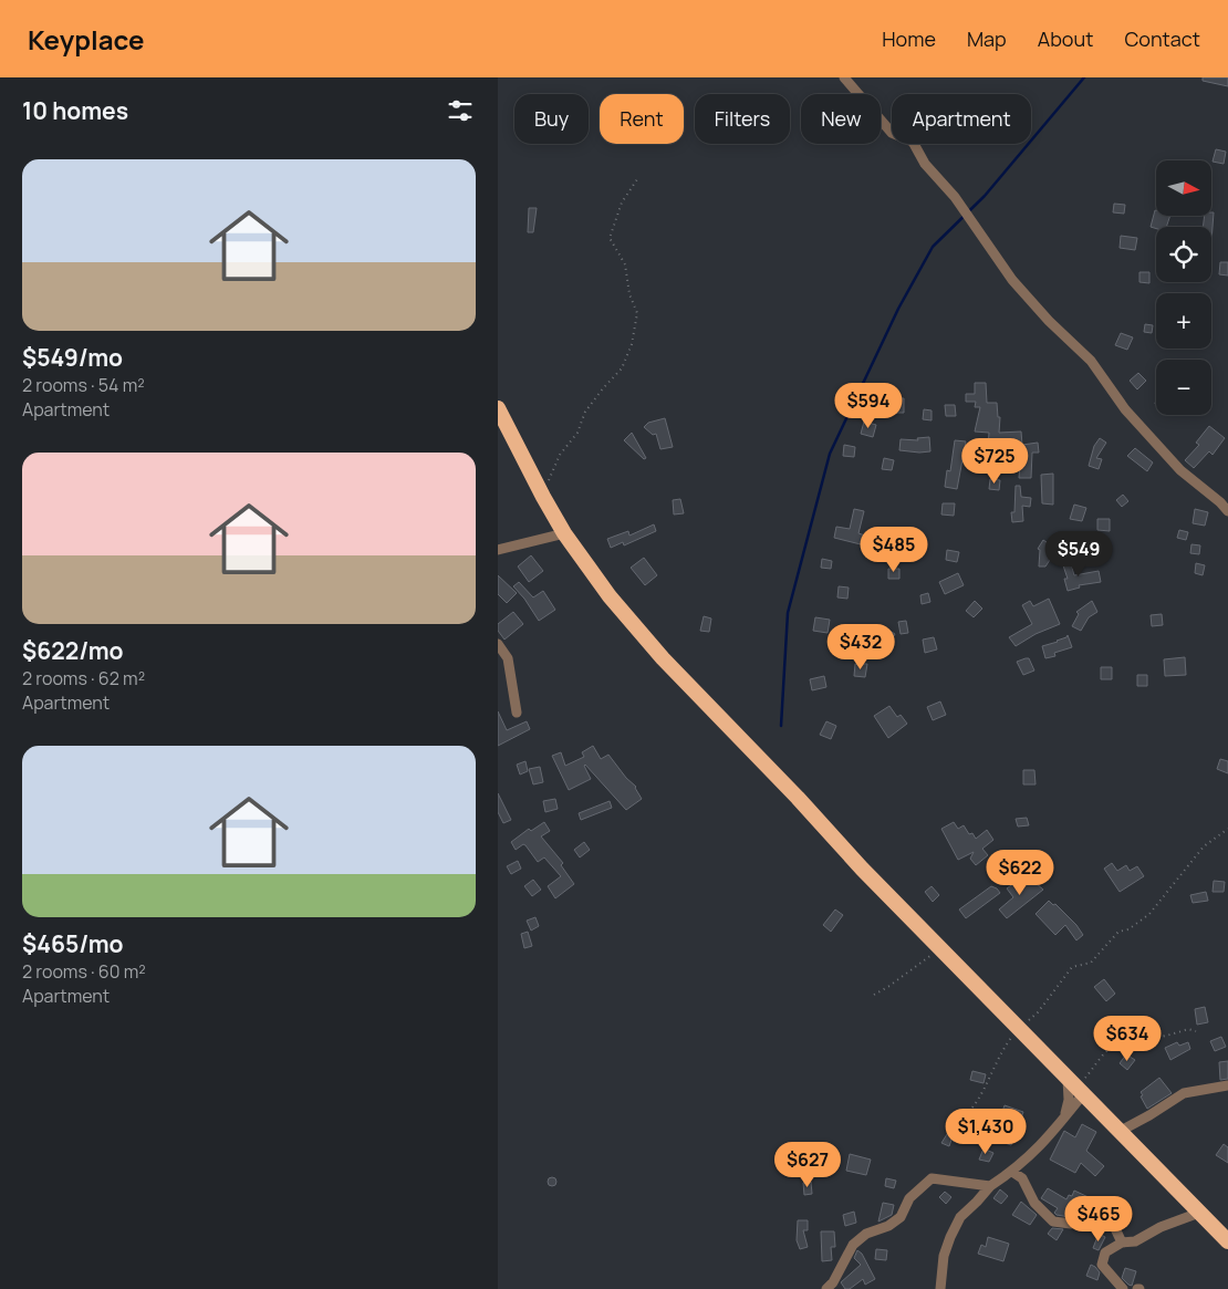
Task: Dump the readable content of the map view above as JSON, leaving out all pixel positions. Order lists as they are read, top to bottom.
{
  "north": "right",
  "page": {
    "header": "Keyplace",
    "nav": [
      "Home",
      "Map",
      "About",
      "Contact"
    ],
    "heading": "10 homes",
    "chip": [
      "Buy",
      "Rent",
      "Filters",
      "New",
      "Apartment"
    ],
    "list": [
      {
        "name": "$549/mo",
        "note": "2 rooms · 54 m² · Apartment"
      },
      {
        "name": "$622/mo",
        "note": "2 rooms · 62 m² · Apartment"
      },
      {
        "name": "$465/mo",
        "note": "2 rooms · 60 m² · Apartment"
      }
    ],
    "map_buttons": ["+", "−"],
    "price": [
      "$594",
      "$725",
      "$485",
      "$549",
      "$432",
      "$622",
      "$634",
      "$1,430",
      "$627",
      "$465"
    ]
  }
}
